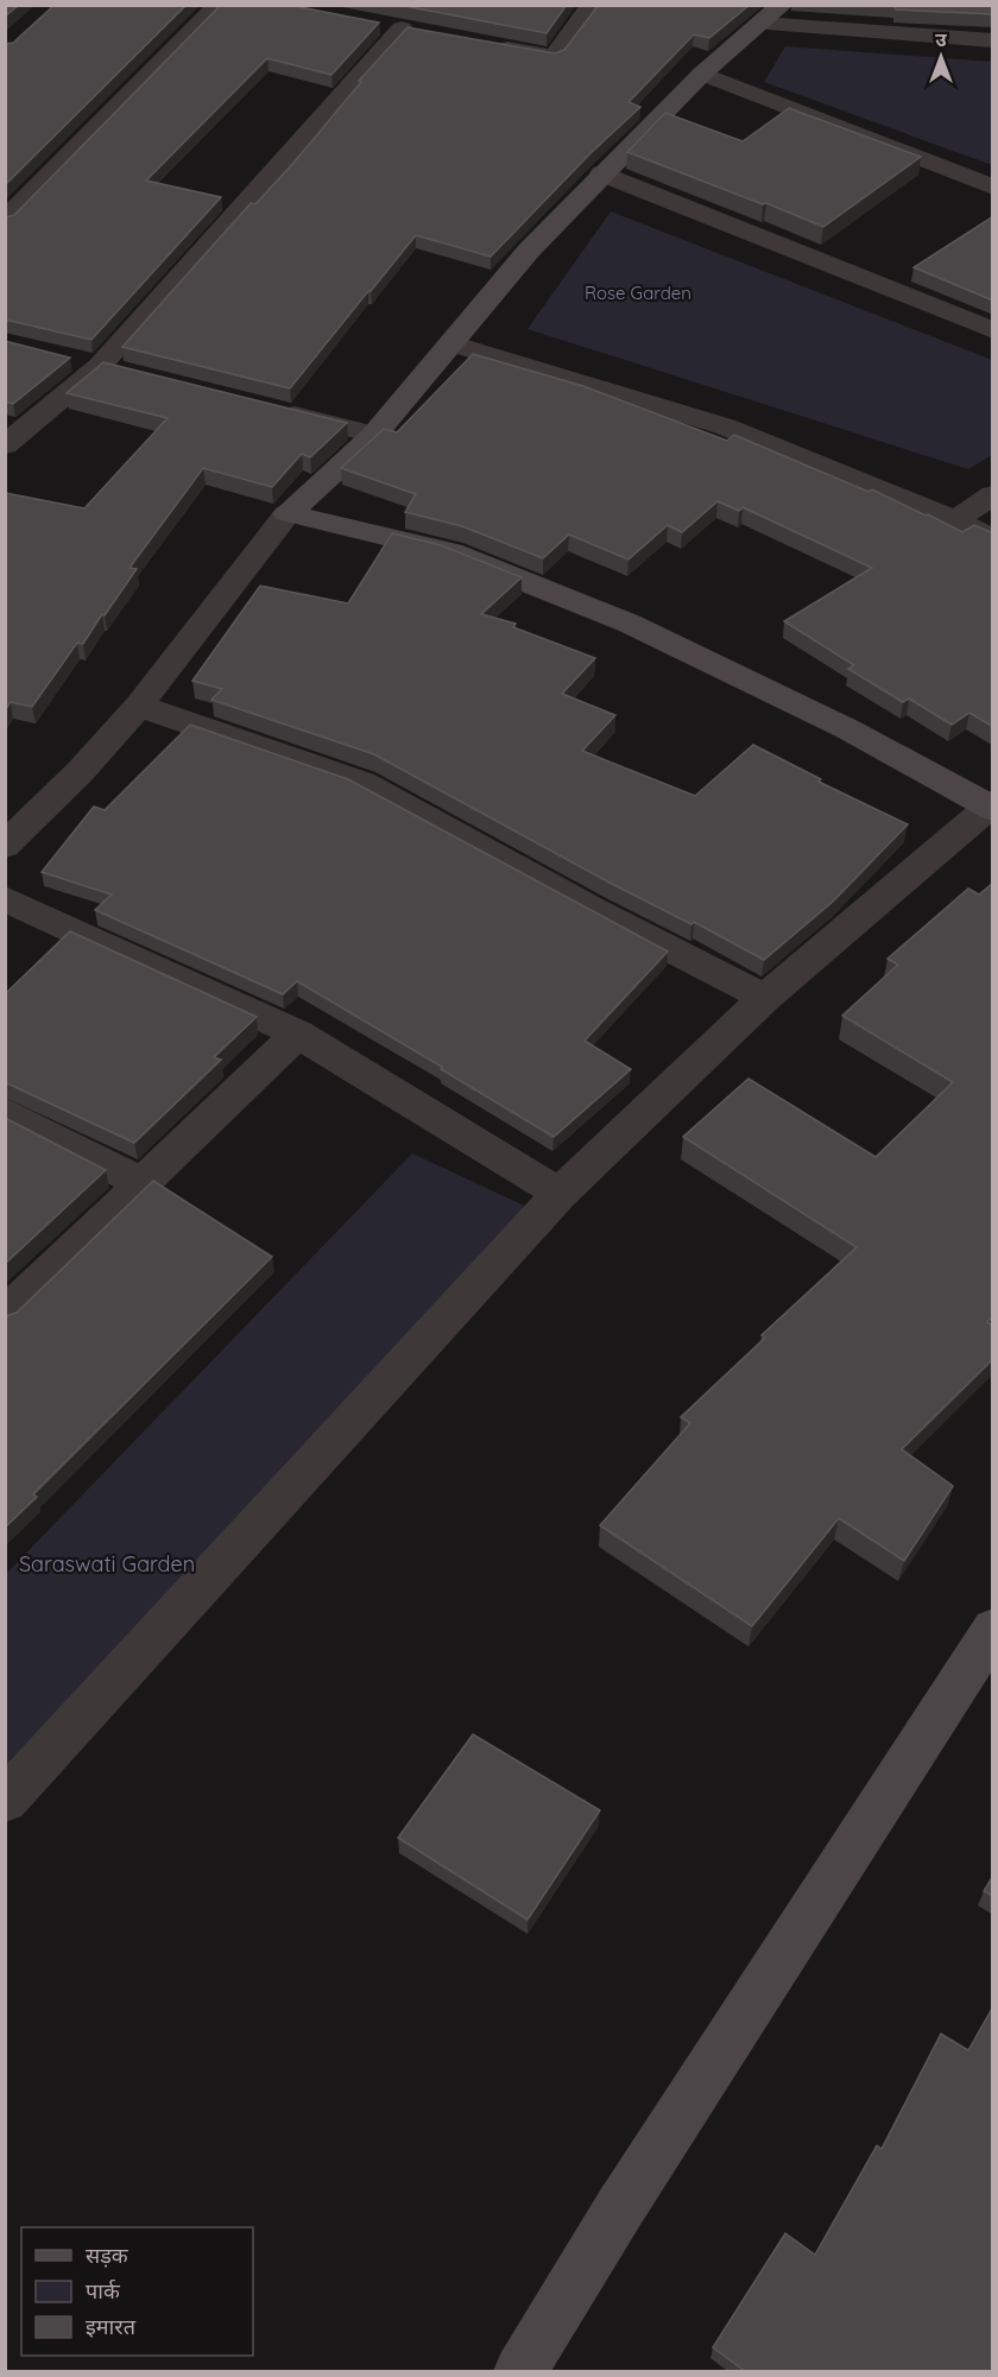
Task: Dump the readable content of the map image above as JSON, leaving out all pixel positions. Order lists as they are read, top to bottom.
{
  "parks": ["Rose Garden", "Saraswati Garden"],
  "legend": ["सड़क", "पार्क", "इमारत"],
  "north": "top"
}
